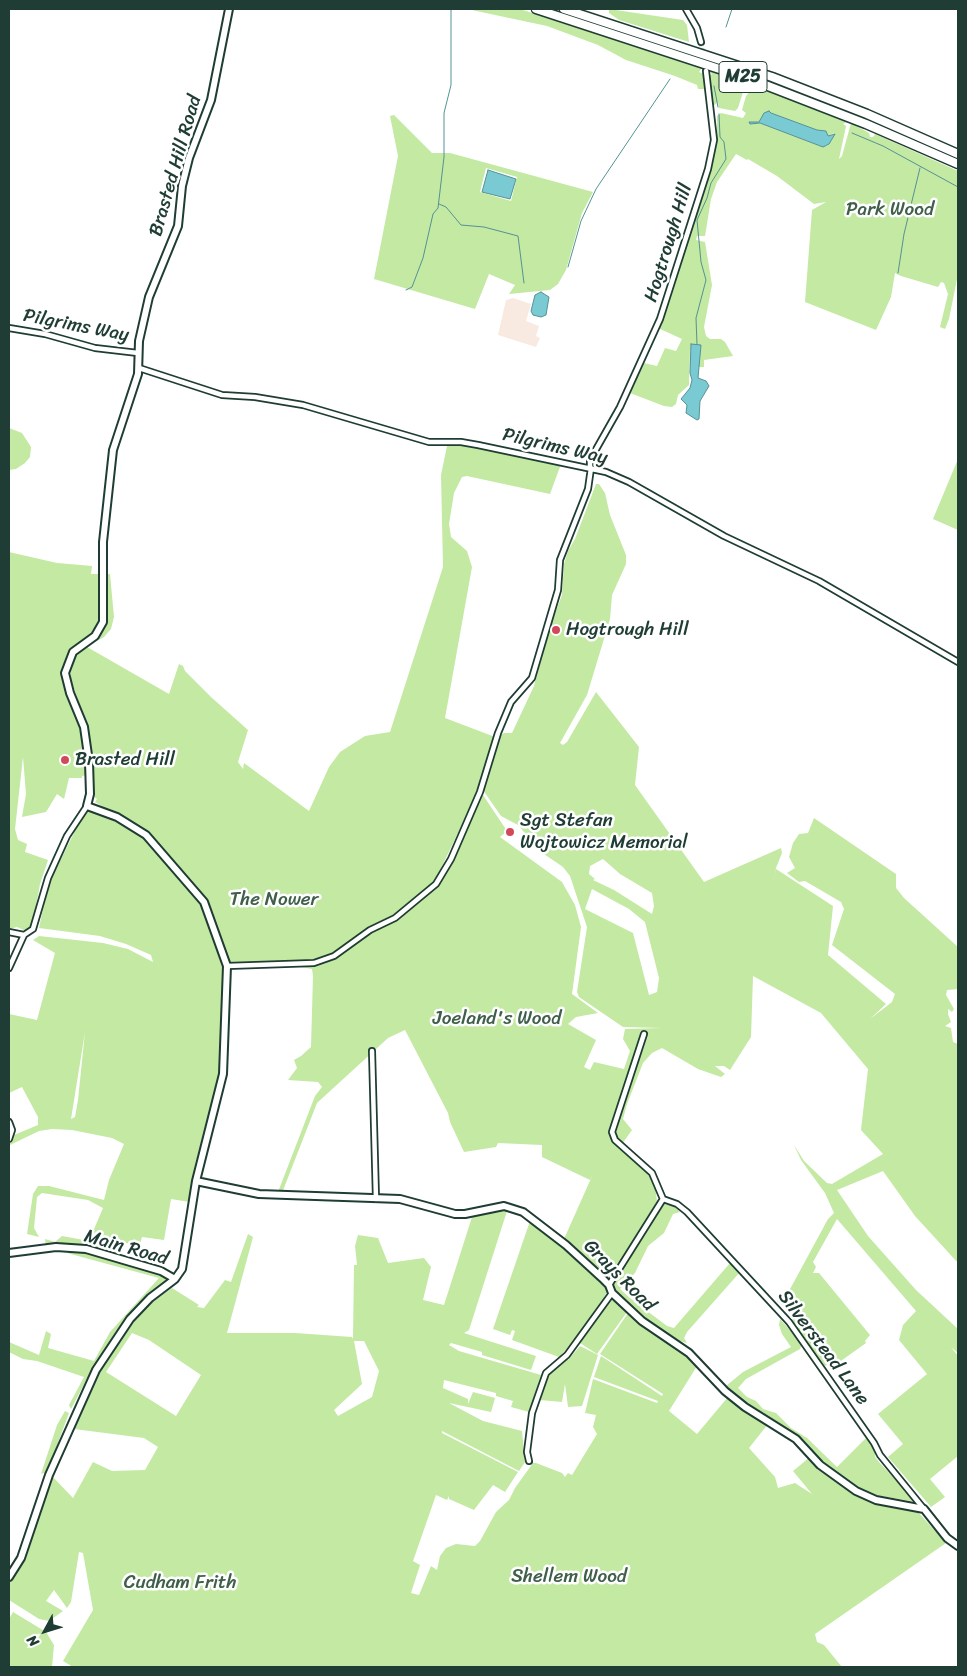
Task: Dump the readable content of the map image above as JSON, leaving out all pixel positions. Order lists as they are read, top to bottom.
{
  "streets": {
    "highway": ["M25"],
    "street": [
      "Brasted Hill Road",
      "Hogtrough Hill",
      "Pilgrims Way",
      "Main Road",
      "Grays Road",
      "Silverstead Lane"
    ]
  },
  "crossings": [
    ["Brasted Hill Road", "Pilgrims Way"],
    ["Hogtrough Hill", "Pilgrims Way"],
    ["Grays Road", "Silverstead Lane"]
  ],
  "parks": [
    "Park Wood",
    "The Nower",
    "Joeland's Wood",
    "Shellem Wood",
    "Cudham Frith"
  ],
  "places": ["Hogtrough Hill", "Brasted Hill", "Sgt Stefan Wojtowicz Memorial"],
  "north": "bottom left"
}
